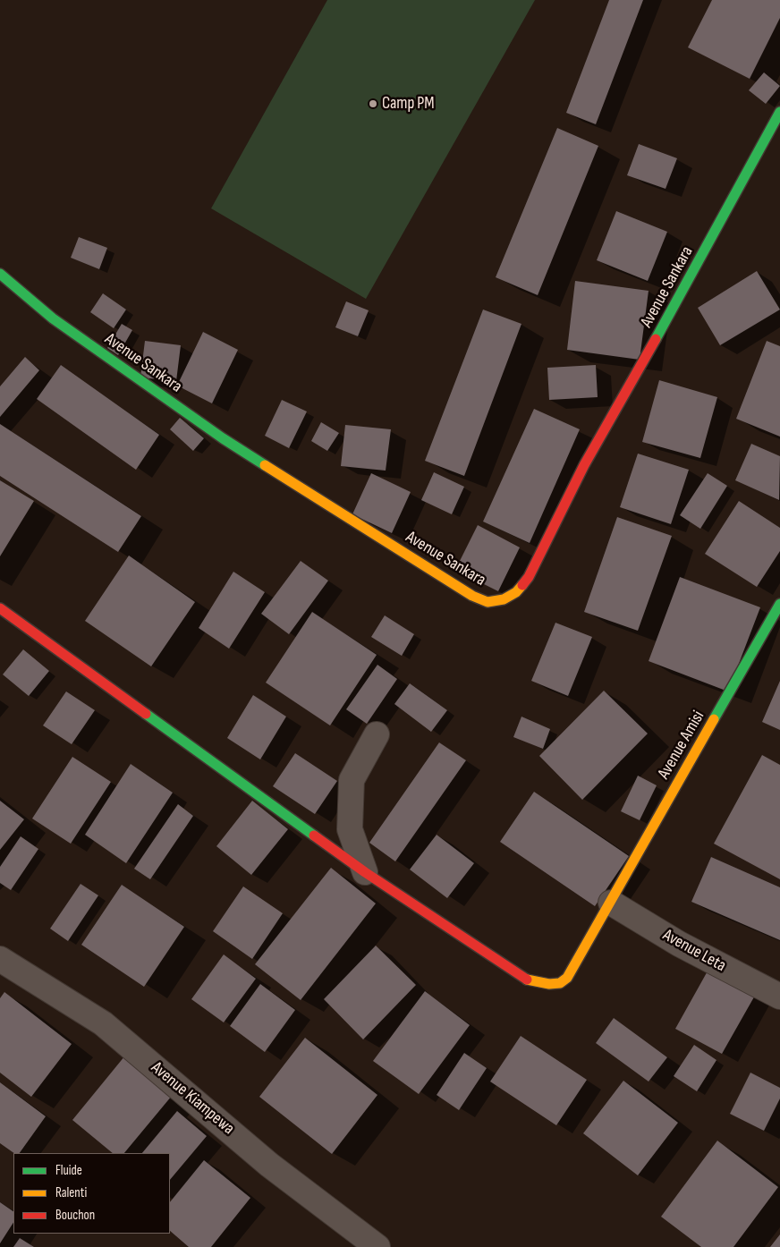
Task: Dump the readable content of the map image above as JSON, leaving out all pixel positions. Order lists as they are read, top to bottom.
{
  "streets": {
    "street": [
      "Avenue Sankara",
      "Avenue Amisi",
      "Avenue Leta",
      "Avenue Kiampewa"
    ]
  },
  "crossings": [
    ["Avenue Amisi", "Avenue Leta"]
  ],
  "places": ["Camp PM"],
  "legend": ["Fluide", "Ralenti", "Bouchon"]
}
